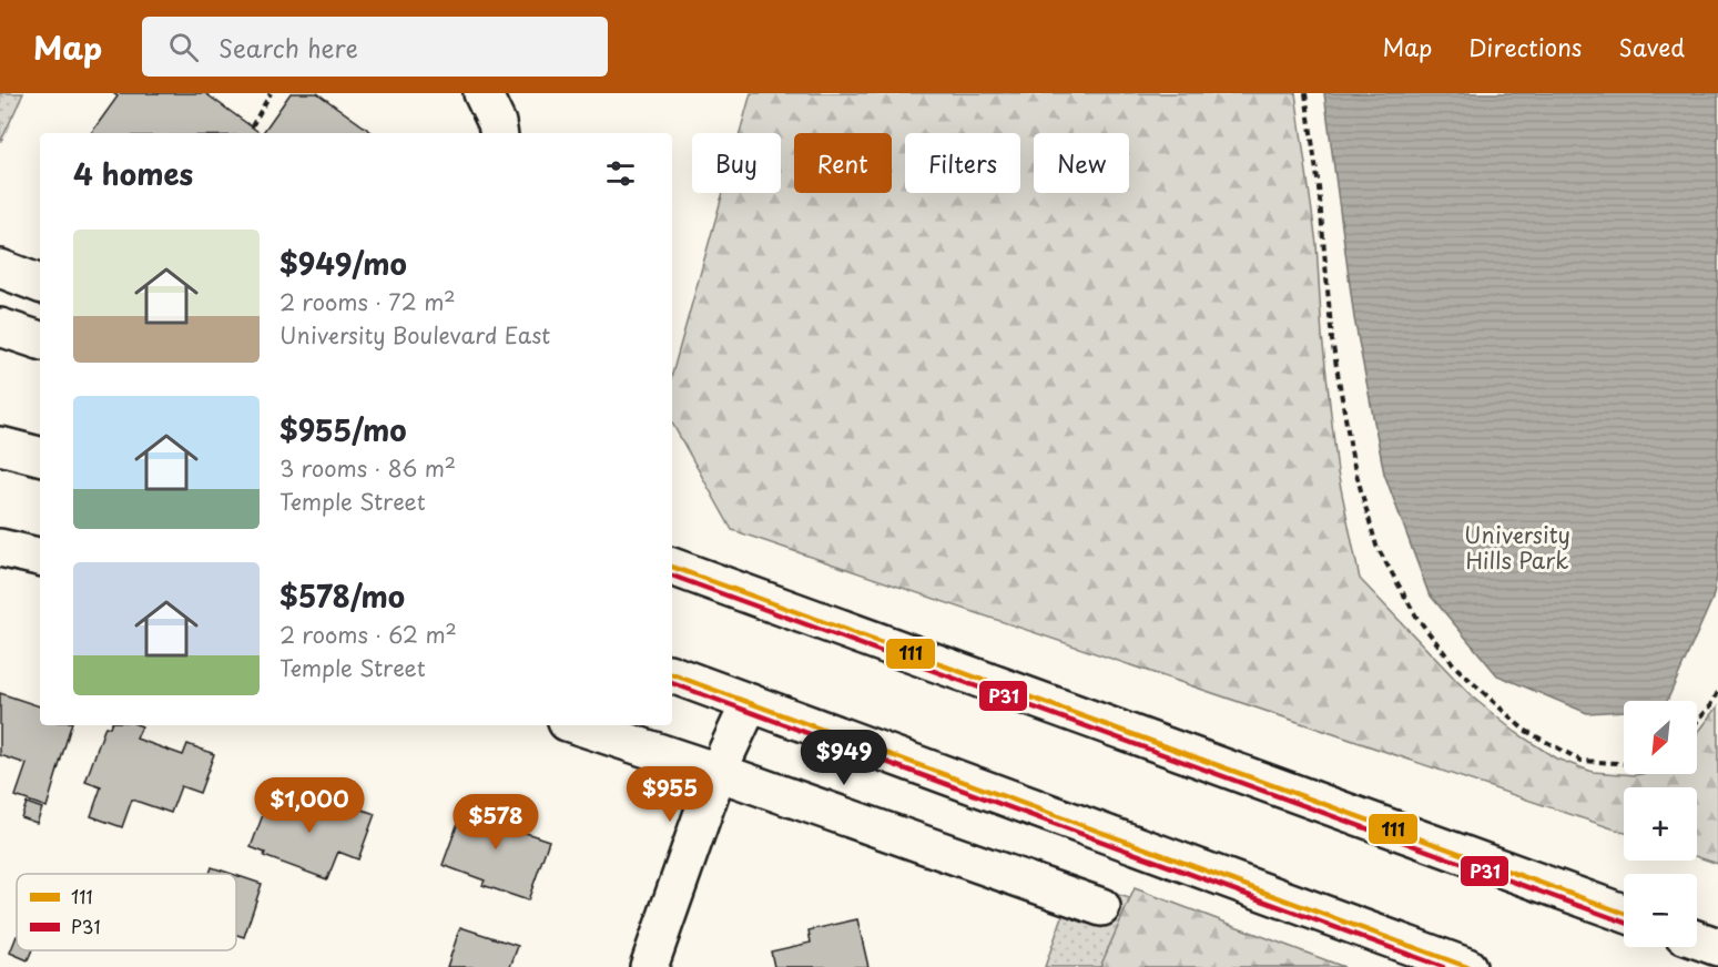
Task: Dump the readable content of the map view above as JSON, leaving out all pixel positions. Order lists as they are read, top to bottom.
{
  "parks": ["University Hills Park"],
  "lines": ["transit line 111", "transit line P31"],
  "legend": ["111", "P31"],
  "north": "bottom left",
  "page": {
    "header": "Map",
    "search": "Search here",
    "nav": ["Map", "Directions", "Saved"],
    "chip": [
      "Buy",
      "Rent",
      "Filters",
      "New"
    ],
    "heading": "4 homes",
    "list": [
      {
        "name": "$949/mo",
        "note": "2 rooms · 72 m² · University Boulevard East"
      },
      {
        "name": "$955/mo",
        "note": "3 rooms · 86 m² · Temple Street"
      },
      {
        "name": "$578/mo",
        "note": "2 rooms · 62 m² · Temple Street"
      }
    ],
    "map_buttons": ["+", "−"],
    "price": [
      "$949",
      "$955",
      "$1,000",
      "$578"
    ]
  }
}
